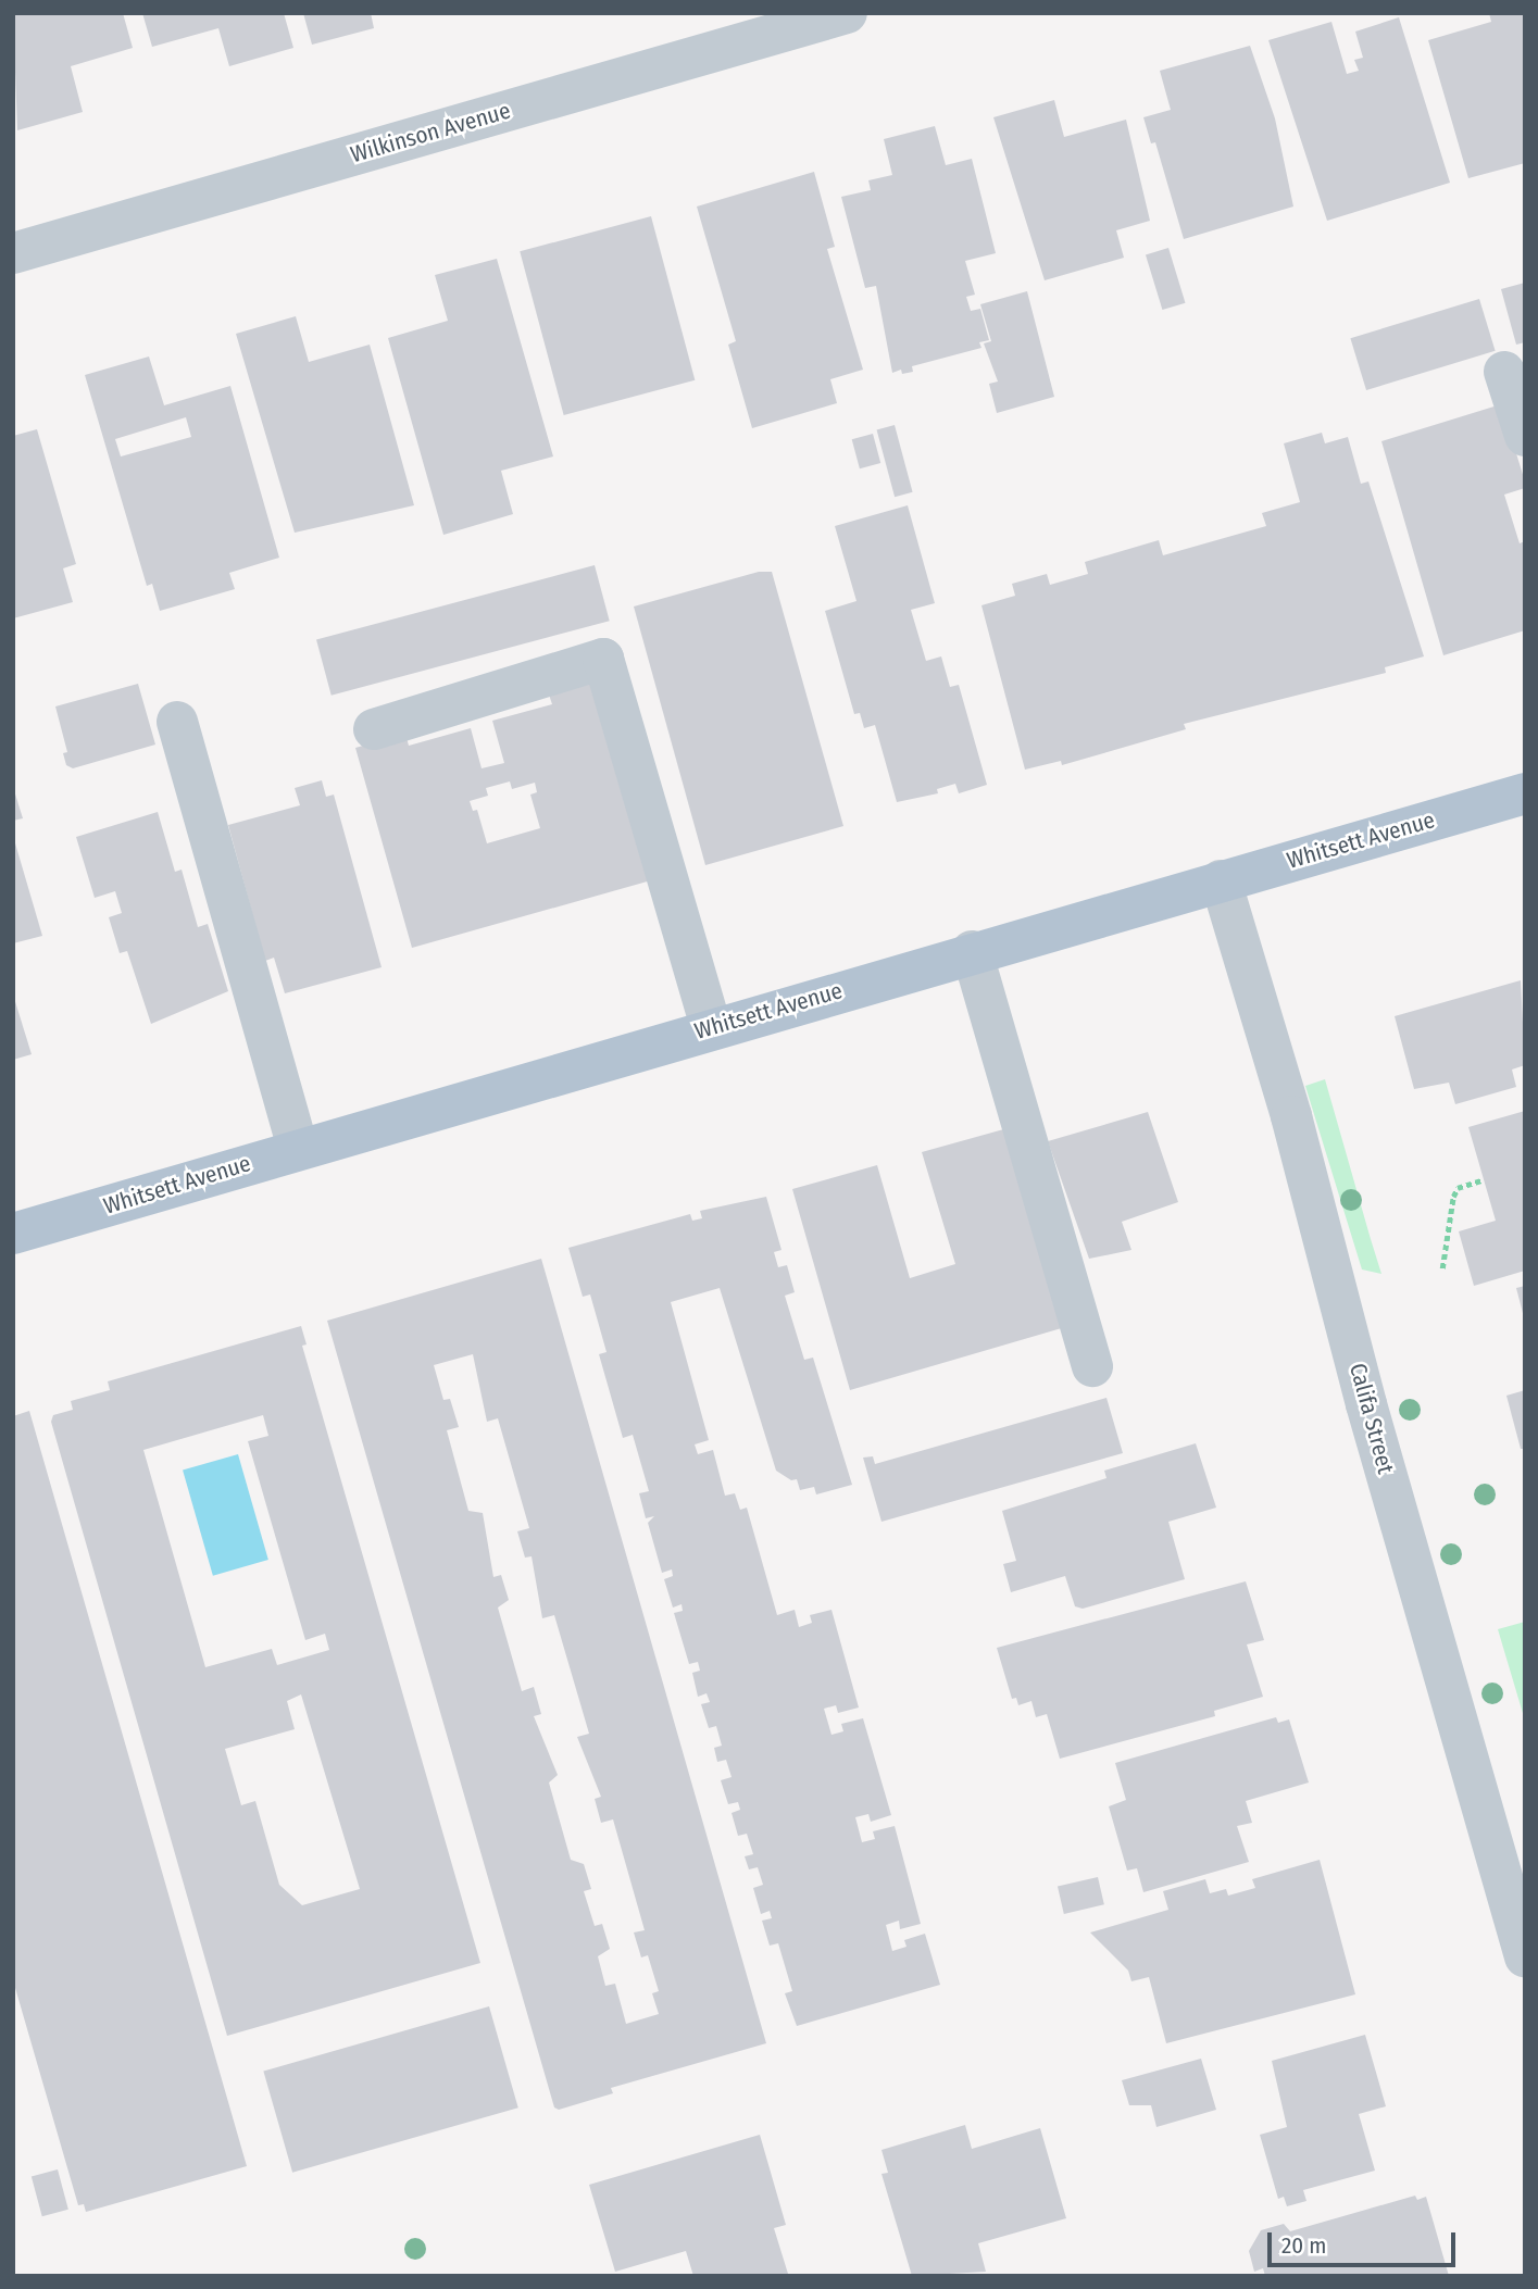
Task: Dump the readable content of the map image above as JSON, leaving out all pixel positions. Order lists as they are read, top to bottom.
{
  "streets": {
    "main road": ["Whitsett Avenue"],
    "street": ["Wilkinson Avenue", "Califa Street"]
  },
  "crossings": [
    ["Whitsett Avenue", "Califa Street"]
  ],
  "scale_bar": "20 m"
}
